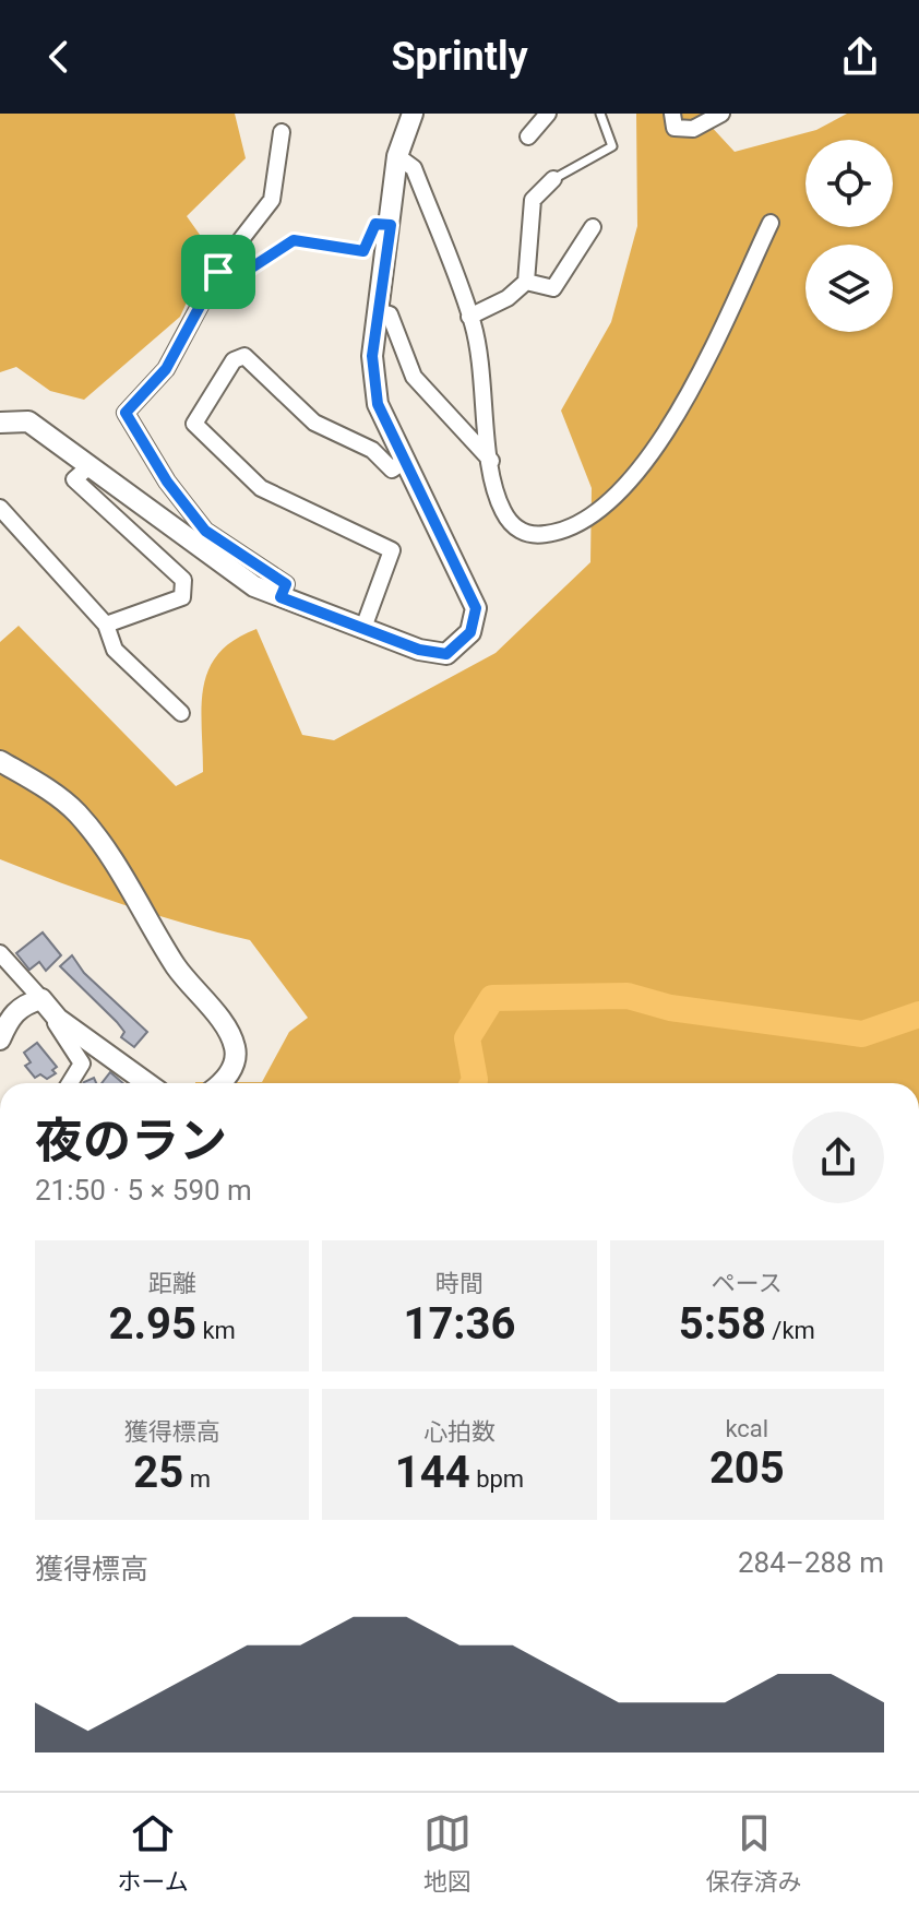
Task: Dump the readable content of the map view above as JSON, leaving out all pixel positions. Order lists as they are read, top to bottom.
{
  "page": {
    "header": "Sprintly",
    "heading": ["夜のラン", "21:50 · 5 × 590 m"],
    "stats": [
      ["距離", "2.95 km"],
      ["時間", "17:36"],
      ["ペース", "5:58 /km"],
      ["獲得標高", "25 m"],
      ["心拍数", "144 bpm"],
      ["kcal", "205"]
    ],
    "chart": ["獲得標高", "284–288 m"],
    "tabs": ["ホーム", "地図", "保存済み"]
  }
}
